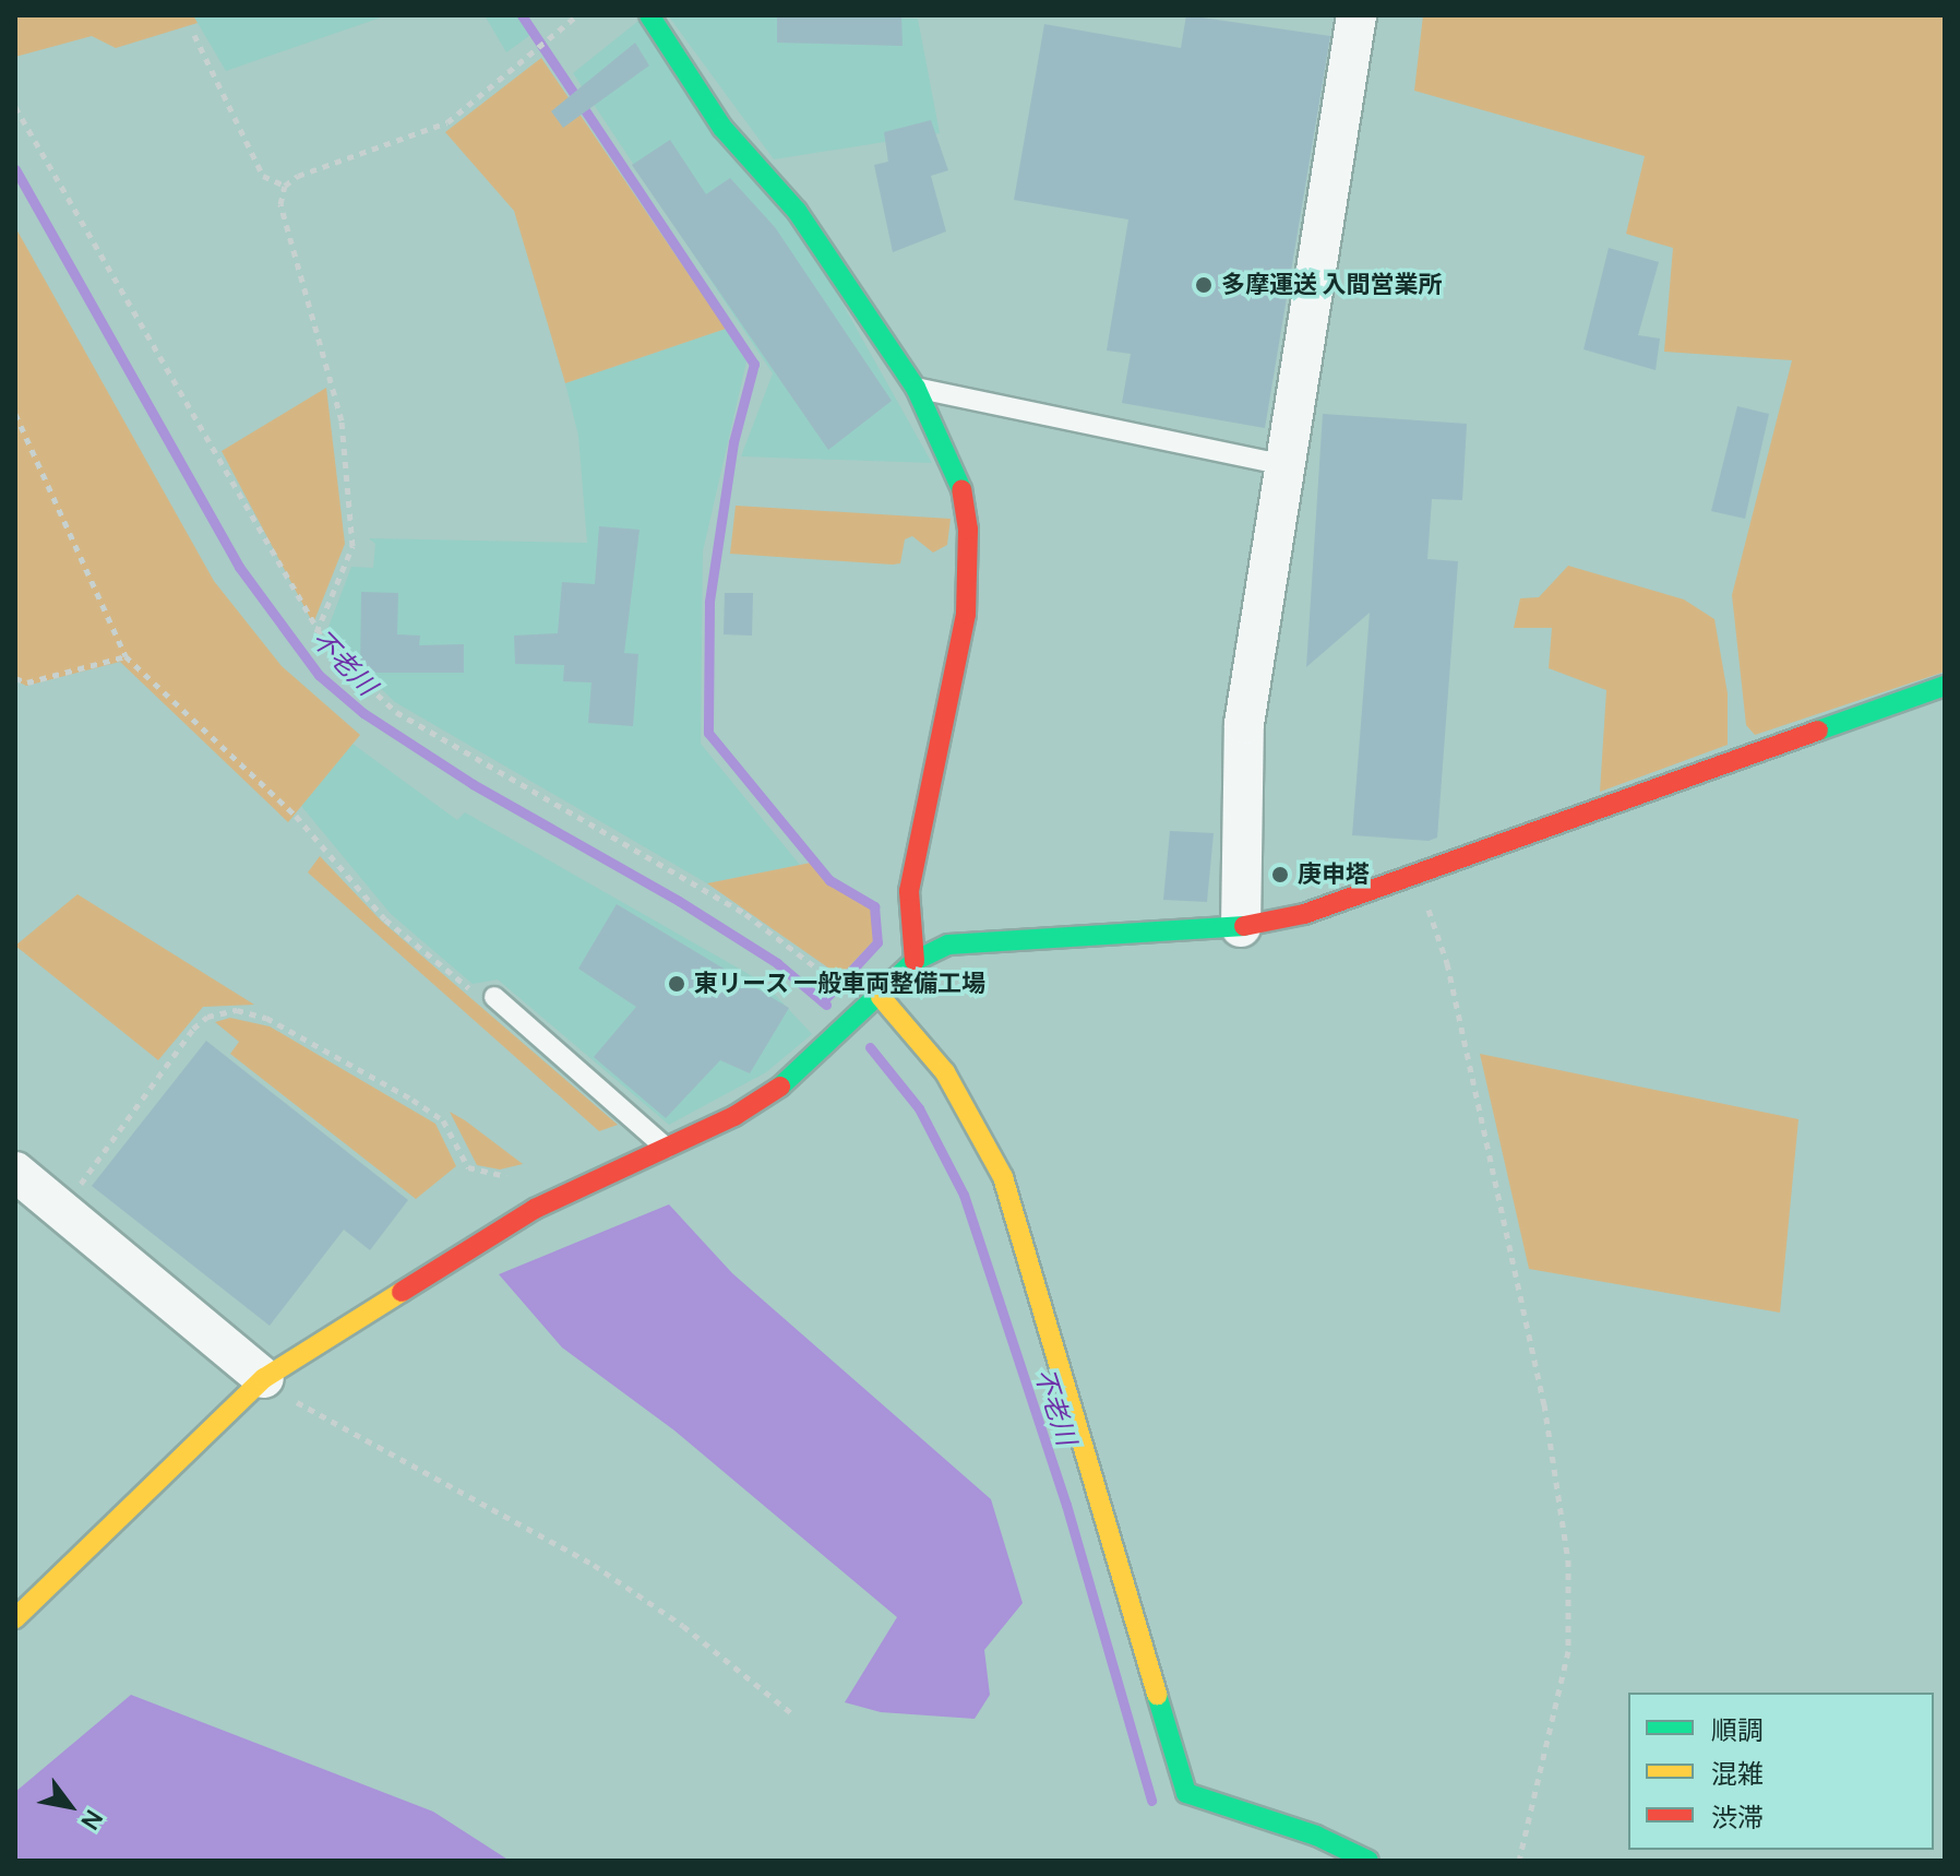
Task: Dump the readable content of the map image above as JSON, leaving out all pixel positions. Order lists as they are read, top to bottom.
{
  "water": ["不老川"],
  "places": ["多摩運送 入間営業所", "庚申塔", "東リース 一般車両整備工場"],
  "legend": ["順調", "混雑", "渋滞"],
  "north": "bottom right"
}
